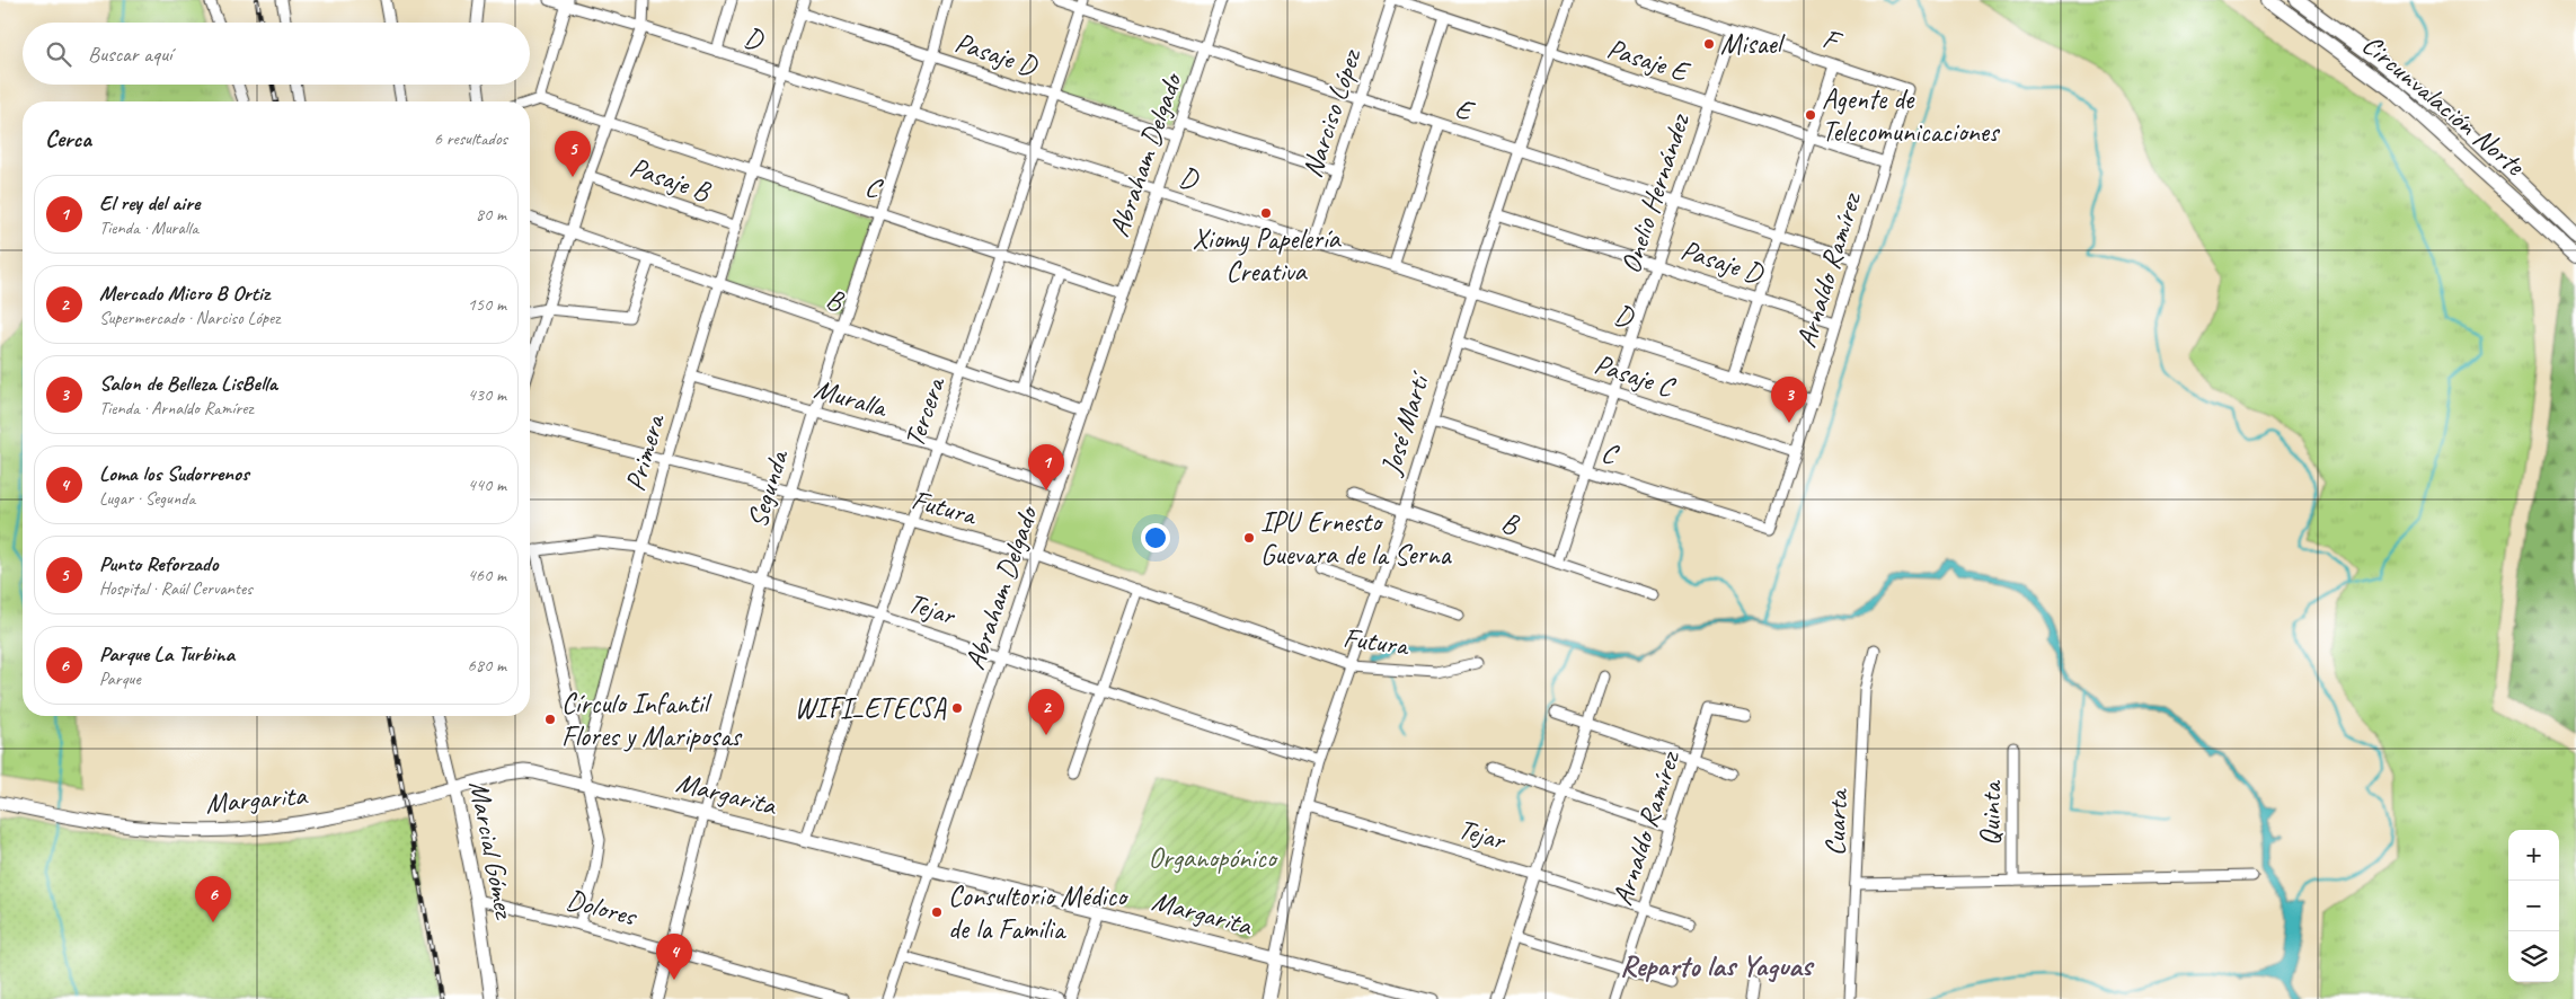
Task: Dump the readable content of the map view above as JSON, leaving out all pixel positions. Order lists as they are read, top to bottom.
{
  "streets": {
    "highway": ["Circunvalación Norte"],
    "main road": ["José Martí", "Margarita", "Marcial Gómez"],
    "street": [
      "D",
      "F",
      "Pasaje D",
      "Pasaje E",
      "E",
      "Narciso López",
      "Abraham Delgado",
      "Pasaje B",
      "C",
      "Onelio Hernández",
      "Arnaldo Ramírez",
      "B",
      "Pasaje C",
      "Muralla",
      "Tercera",
      "Primera",
      "Segunda",
      "Futura",
      "Tejar",
      "Quinta",
      "Cuarta",
      "Dolores"
    ]
  },
  "crossings": [
    ["D", "Narciso López"],
    ["D", "Abraham Delgado"],
    ["D", "Onelio Hernández"],
    ["D", "Arnaldo Ramírez"],
    ["D", "Tercera"],
    ["D", "José Martí"],
    ["D", "Primera"],
    ["D", "Segunda"],
    ["F", "Onelio Hernández"],
    ["F", "Arnaldo Ramírez"],
    ["Pasaje D", "Abraham Delgado"],
    ["Pasaje D", "Onelio Hernández"],
    ["Pasaje D", "Arnaldo Ramírez"],
    ["Pasaje D", "Tercera"],
    ["Pasaje D", "José Martí"],
    ["Pasaje D", "Primera"],
    ["Pasaje D", "Segunda"],
    ["Pasaje E", "Narciso López"],
    ["Pasaje E", "Onelio Hernández"],
    ["Pasaje E", "Arnaldo Ramírez"],
    ["Pasaje E", "José Martí"],
    ["E", "Narciso López"],
    ["E", "Abraham Delgado"],
    ["E", "Onelio Hernández"],
    ["E", "Arnaldo Ramírez"],
    ["E", "Tercera"],
    ["E", "José Martí"],
    ["Abraham Delgado", "C"],
    ["Abraham Delgado", "B"],
    ["Abraham Delgado", "Muralla"],
    ["Abraham Delgado", "Futura"],
    ["Abraham Delgado", "Tejar"],
    ["Abraham Delgado", "Margarita"],
    ["Pasaje B", "Primera"],
    ["C", "Onelio Hernández"],
    ["C", "Arnaldo Ramírez"],
    ["C", "Tercera"],
    ["C", "José Martí"],
    ["C", "Primera"],
    ["C", "Segunda"],
    ["Onelio Hernández", "B"],
    ["Onelio Hernández", "Pasaje C"],
    ["Arnaldo Ramírez", "Pasaje C"],
    ["Arnaldo Ramírez", "Tejar"],
    ["B", "Tercera"],
    ["B", "José Martí"],
    ["B", "Primera"],
    ["B", "Segunda"],
    ["Pasaje C", "José Martí"],
    ["Muralla", "Tercera"],
    ["Muralla", "Primera"],
    ["Muralla", "Segunda"],
    ["Tercera", "Futura"],
    ["Tercera", "Tejar"],
    ["Tercera", "Margarita"],
    ["José Martí", "Futura"],
    ["José Martí", "Tejar"],
    ["José Martí", "Margarita"],
    ["Primera", "Futura"],
    ["Primera", "Tejar"],
    ["Primera", "Margarita"],
    ["Primera", "Dolores"],
    ["Segunda", "Futura"],
    ["Segunda", "Tejar"],
    ["Segunda", "Margarita"],
    ["Segunda", "Dolores"],
    ["Margarita", "Marcial Gómez"],
    ["Marcial Gómez", "Dolores"]
  ],
  "districts": ["Reparto las Yaguas"],
  "parks": ["Organopónico"],
  "places": [
    "Misael",
    "Agente de Telecomunicaciones",
    "Xiomy Papelería Creativa",
    "IPU Ernesto Guevara de la Serna",
    "WIFI_ETECSA",
    "Círculo Infantil Flores y Mariposas",
    "Consultorio Médico de la Familia"
  ],
  "page": {
    "search": "Buscar aquí",
    "heading": ["Cerca", "6 resultados"],
    "pins": [
      "5",
      "3",
      "1",
      "2",
      "6",
      "4"
    ],
    "list": [
      {
        "mark": "1",
        "name": "El rey del aire",
        "note": "Tienda · Muralla",
        "value": "80 m"
      },
      {
        "mark": "2",
        "name": "Mercado Micro B Ortiz",
        "note": "Supermercado · Narciso López",
        "value": "150 m"
      },
      {
        "mark": "3",
        "name": "Salon de Belleza LisBella",
        "note": "Tienda · Arnaldo Ramírez",
        "value": "430 m"
      },
      {
        "mark": "4",
        "name": "Loma los Sudorrenos",
        "note": "Lugar · Segunda",
        "value": "440 m"
      },
      {
        "mark": "5",
        "name": "Punto Reforzado",
        "note": "Hospital · Raúl Cervantes",
        "value": "460 m"
      },
      {
        "mark": "6",
        "name": "Parque La Turbina",
        "note": "Parque",
        "value": "680 m"
      }
    ],
    "map_buttons": ["+", "−"]
  }
}
